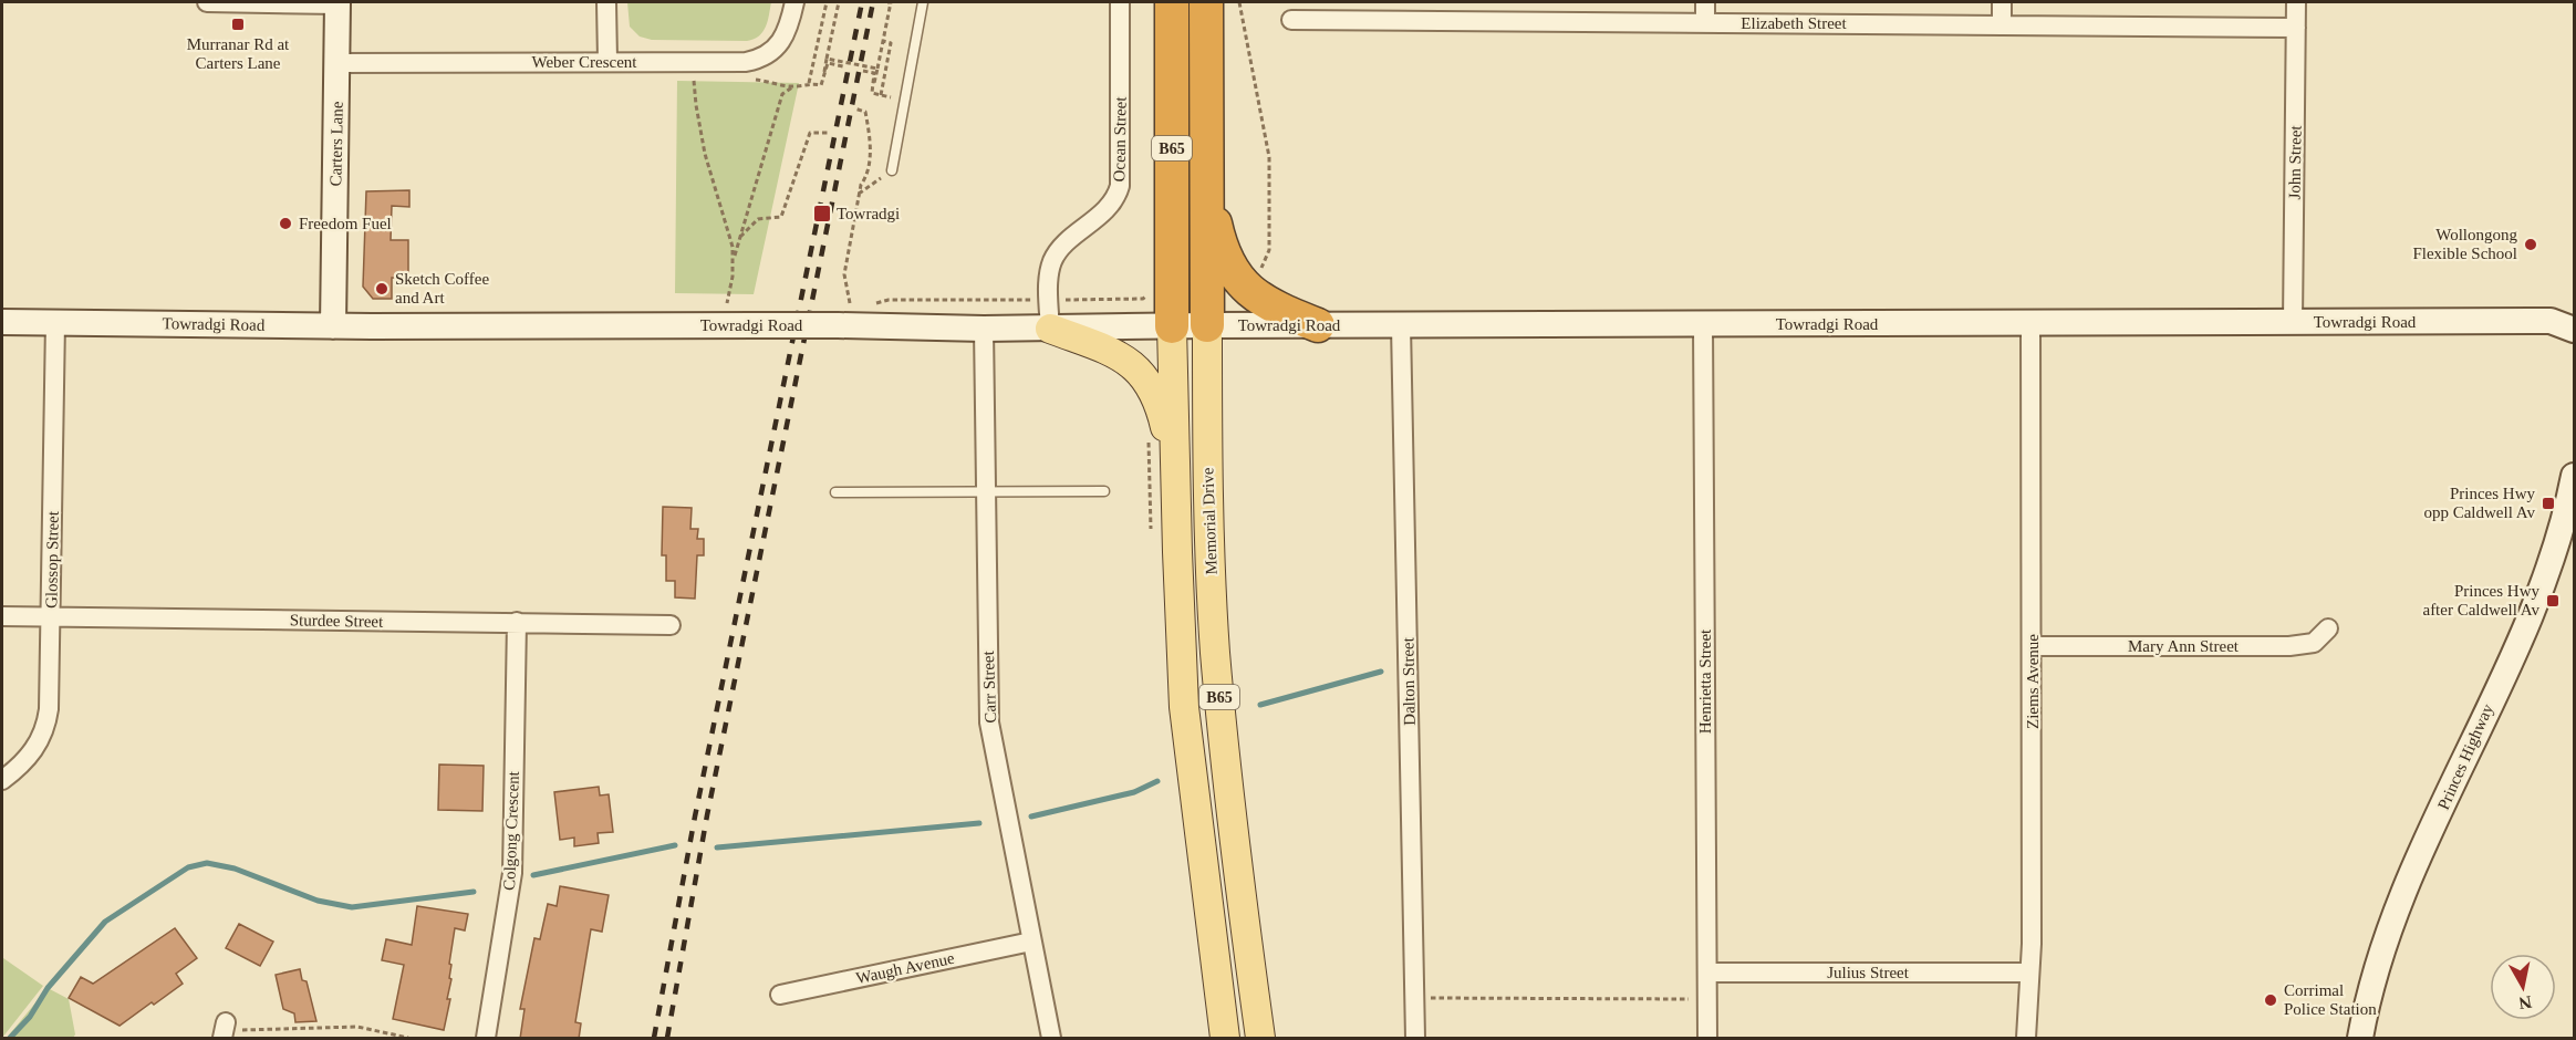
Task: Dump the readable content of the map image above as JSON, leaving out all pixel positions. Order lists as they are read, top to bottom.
{
  "streets": {
    "highway": ["B65", "Memorial Drive"],
    "main road": ["Carters Lane", "Towradgi Road", "Princes Highway"],
    "street": [
      "Elizabeth Street",
      "Weber Crescent",
      "Ocean Street",
      "John Street",
      "Glossop Street",
      "Sturdee Street",
      "Mary Ann Street",
      "Dalton Street",
      "Henrietta Street",
      "Ziems Avenue",
      "Carr Street",
      "Colgong Crescent",
      "Waugh Avenue",
      "Julius Street"
    ]
  },
  "crossings": [
    ["Elizabeth Street", "John Street"],
    ["Weber Crescent", "Carters Lane"],
    ["Ocean Street", "Towradgi Road"],
    ["Carters Lane", "Towradgi Road"],
    ["John Street", "Towradgi Road"],
    ["Towradgi Road", "Memorial Drive"],
    ["Towradgi Road", "Glossop Street"],
    ["Towradgi Road", "Dalton Street"],
    ["Towradgi Road", "Henrietta Street"],
    ["Towradgi Road", "Ziems Avenue"],
    ["Towradgi Road", "Carr Street"],
    ["Glossop Street", "Sturdee Street"],
    ["Sturdee Street", "Colgong Crescent"],
    ["Mary Ann Street", "Ziems Avenue"],
    ["Henrietta Street", "Julius Street"],
    ["Ziems Avenue", "Julius Street"],
    ["Carr Street", "Waugh Avenue"]
  ],
  "places": {
    "transit": [
      "Murranar Rd at Carters Lane",
      "Towradgi",
      "Princes Hwy opp Caldwell Av",
      "Princes Hwy after Caldwell Av"
    ],
    "other": [
      "Freedom Fuel",
      "Wollongong Flexible School",
      "Sketch Coffee and Art",
      "Corrimal Police Station"
    ]
  },
  "north": "bottom"
}
